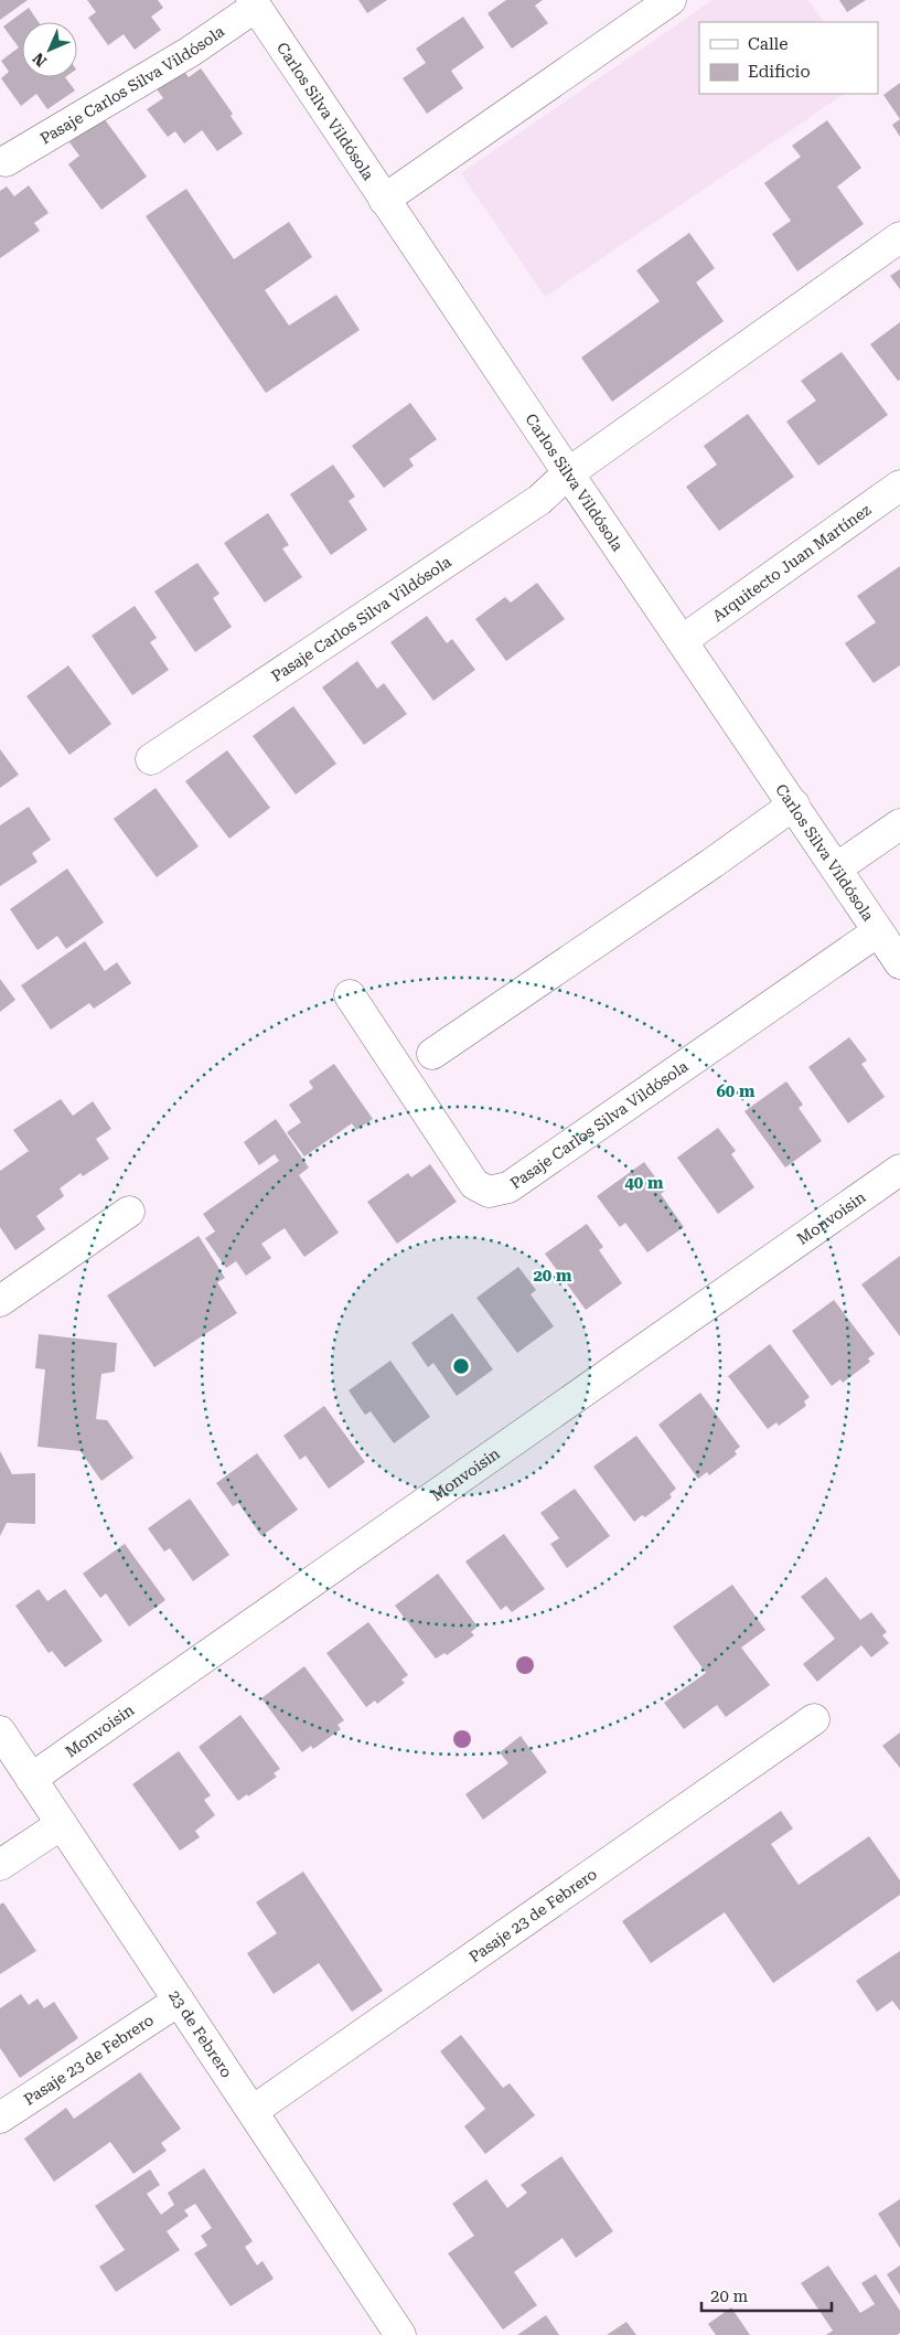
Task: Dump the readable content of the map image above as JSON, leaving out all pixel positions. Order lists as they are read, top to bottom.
{
  "streets": {
    "street": [
      "Pasaje Carlos Silva Vildósola",
      "Carlos Silva Vildósola",
      "Arquitecto Juan Martínez",
      "Monvoisin",
      "Pasaje 23 de Febrero",
      "23 de Febrero"
    ]
  },
  "crossings": [
    ["Pasaje Carlos Silva Vildósola", "Carlos Silva Vildósola"],
    ["Carlos Silva Vildósola", "Arquitecto Juan Martínez"],
    ["Monvoisin", "23 de Febrero"],
    ["Pasaje 23 de Febrero", "23 de Febrero"]
  ],
  "legend": ["Calle", "Edificio"],
  "scale_bar": "20 m",
  "north": "bottom left",
  "rings": ["60 m", "40 m", "20 m"]
}
